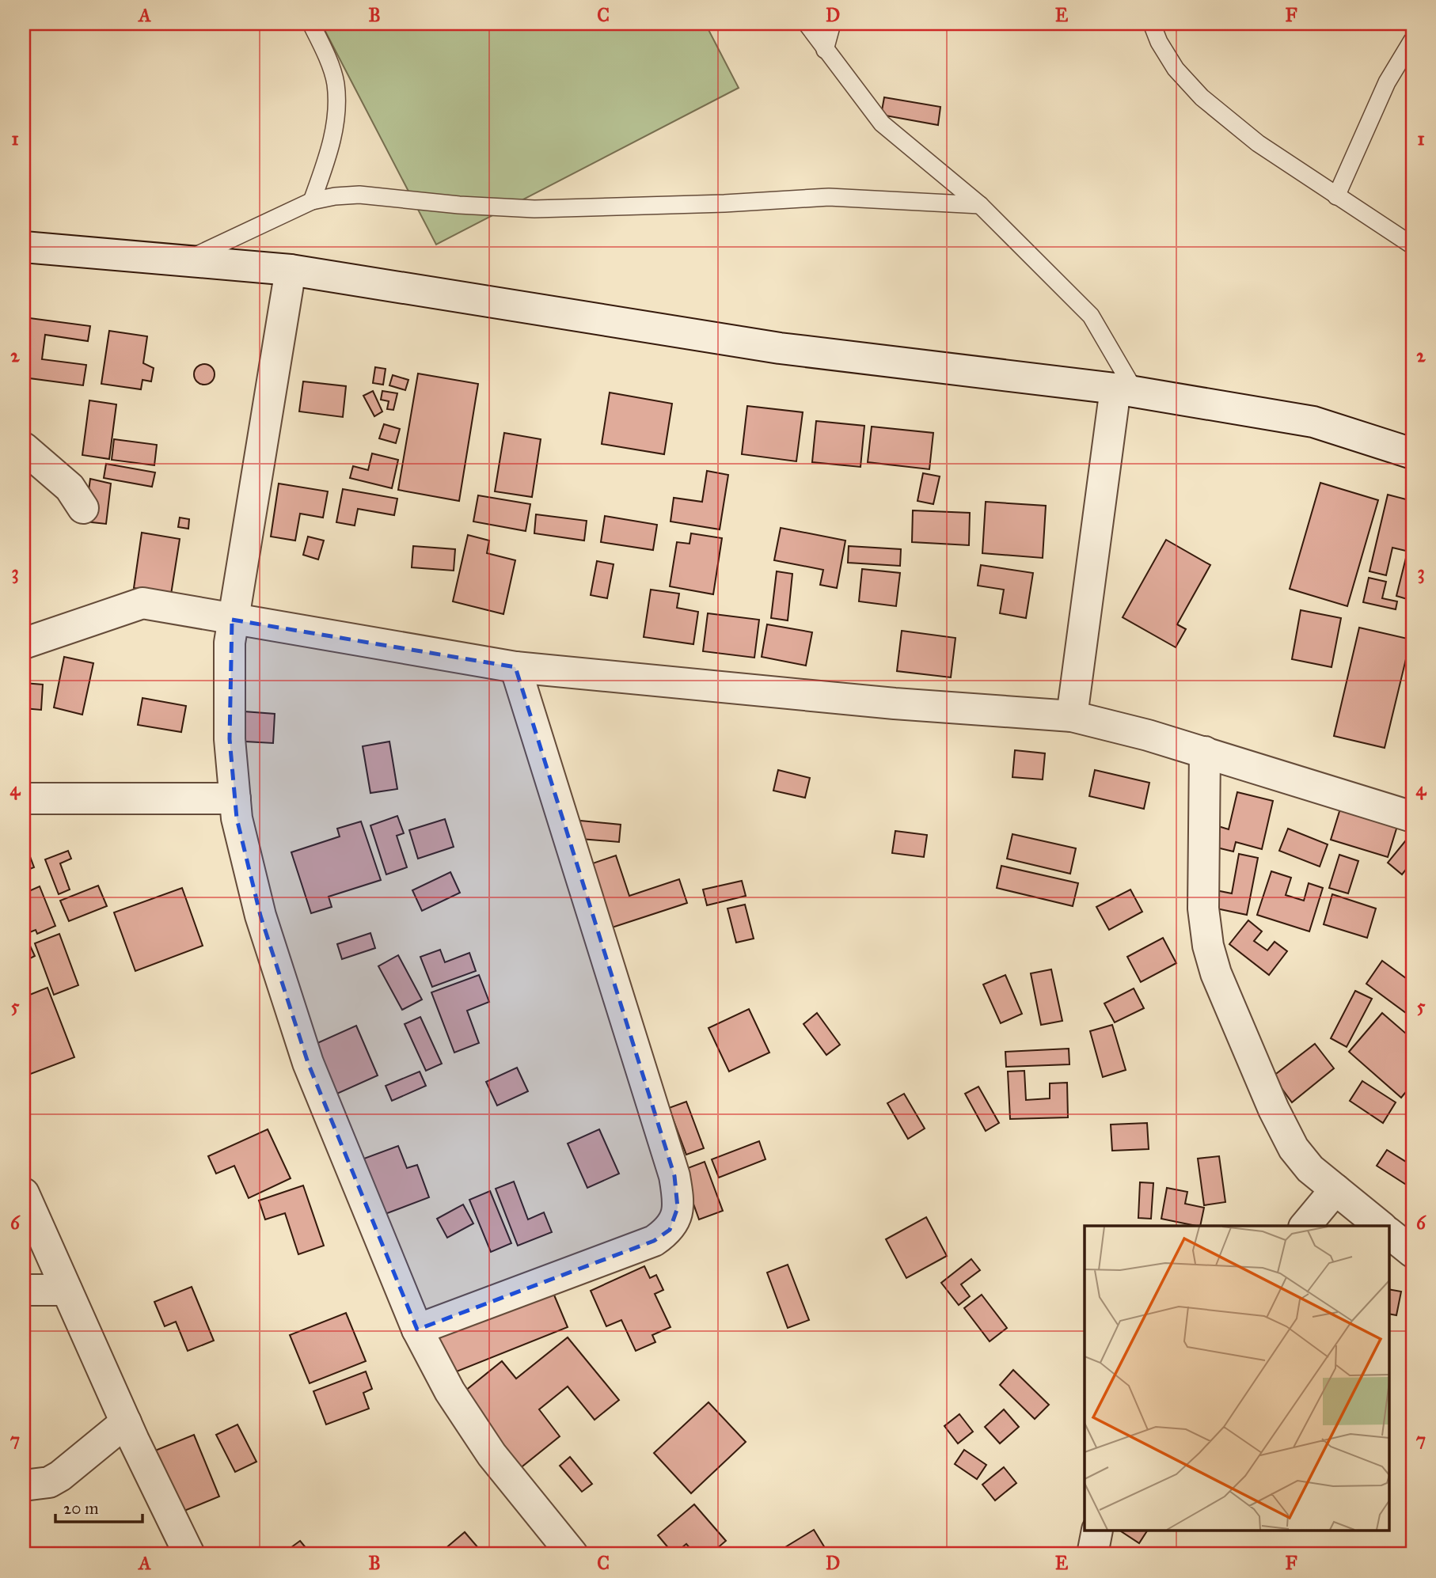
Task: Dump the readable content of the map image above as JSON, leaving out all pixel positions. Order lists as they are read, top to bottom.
{
  "scale_bar": "20 m",
  "grid": {
    "columns": [
      "A",
      "B",
      "C",
      "D",
      "E",
      "F"
    ],
    "rows": [
      "1",
      "2",
      "3",
      "4",
      "5",
      "6",
      "7"
    ]
  }
}
